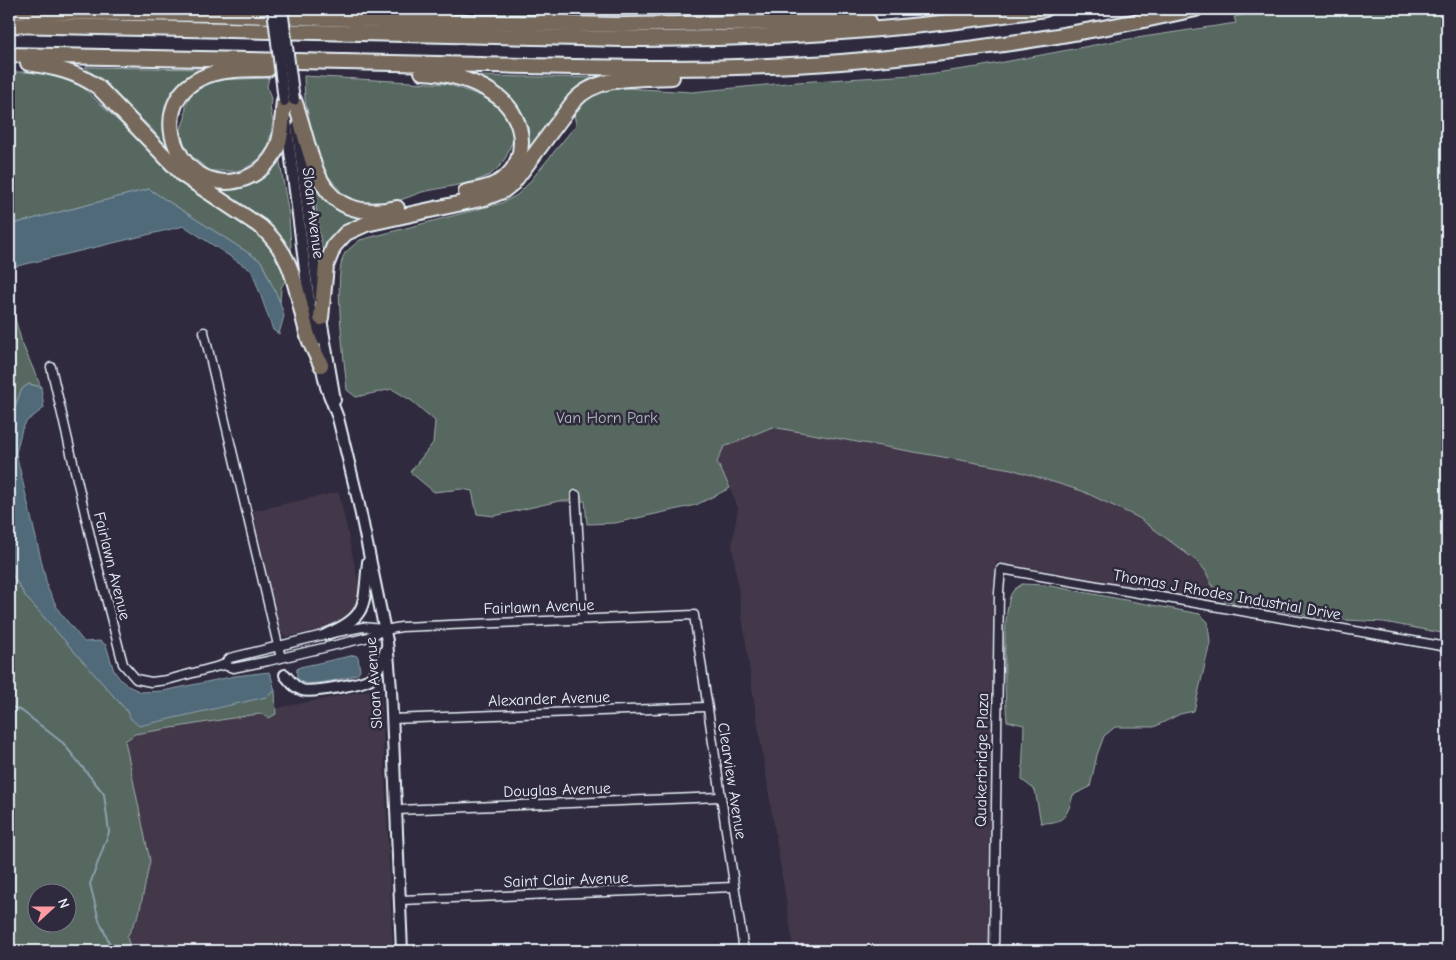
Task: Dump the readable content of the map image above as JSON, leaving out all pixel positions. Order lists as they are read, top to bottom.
{
  "streets": {
    "main road": ["Sloan Avenue"],
    "street": [
      "Fairlawn Avenue",
      "Thomas J Rhodes Industrial Drive",
      "Alexander Avenue",
      "Quakerbridge Plaza",
      "Clearview Avenue",
      "Douglas Avenue",
      "Saint Clair Avenue"
    ]
  },
  "crossings": [
    ["Sloan Avenue", "Fairlawn Avenue"],
    ["Sloan Avenue", "Alexander Avenue"],
    ["Sloan Avenue", "Douglas Avenue"],
    ["Sloan Avenue", "Saint Clair Avenue"],
    ["Fairlawn Avenue", "Clearview Avenue"],
    ["Thomas J Rhodes Industrial Drive", "Quakerbridge Plaza"],
    ["Alexander Avenue", "Clearview Avenue"],
    ["Clearview Avenue", "Douglas Avenue"],
    ["Clearview Avenue", "Saint Clair Avenue"]
  ],
  "parks": ["Van Horn Park"],
  "north": "right"
}
